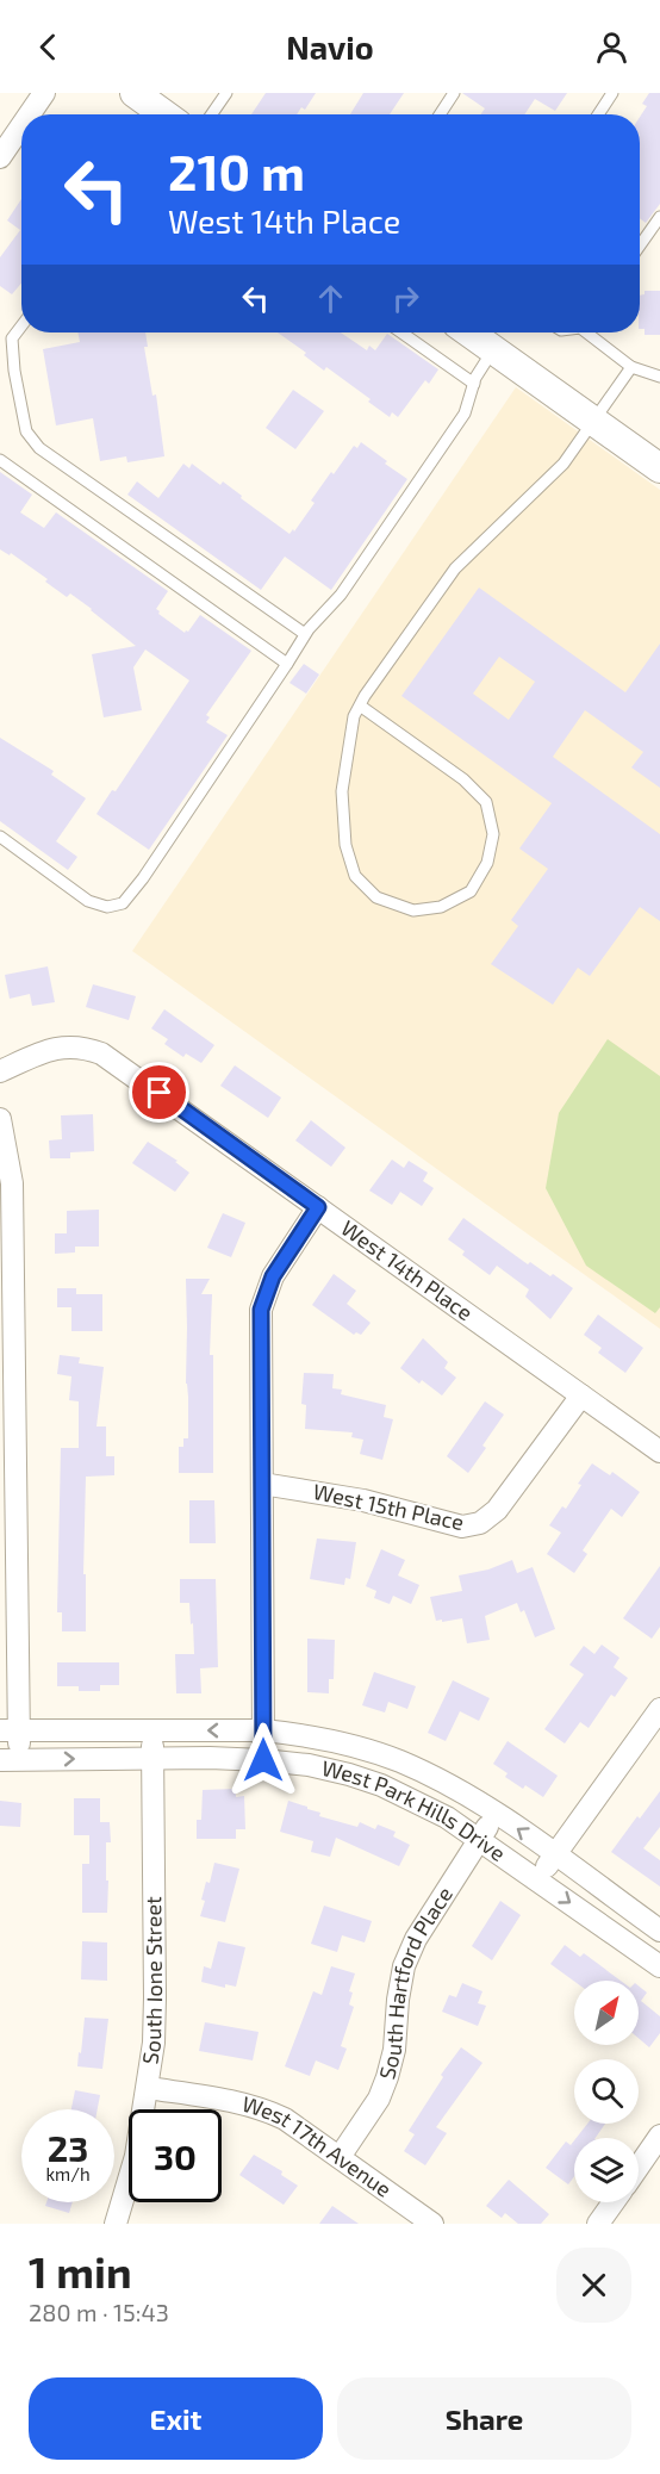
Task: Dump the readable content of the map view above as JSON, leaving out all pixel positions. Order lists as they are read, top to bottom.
{
  "streets": {
    "street": [
      "West 14th Place",
      "West 15th Place",
      "West Park Hills Drive",
      "South Ione Street",
      "South Hartford Place",
      "West 17th Avenue"
    ]
  },
  "crossings": [
    ["West 14th Place", "West 15th Place"],
    ["West Park Hills Drive", "South Ione Street"],
    ["West Park Hills Drive", "South Hartford Place"],
    ["South Ione Street", "West 17th Avenue"],
    ["South Hartford Place", "West 17th Avenue"]
  ],
  "north": "top right",
  "page": {
    "header": "Navio",
    "turn": ["210 m", "West 14th Place"],
    "speed": "23 km/h",
    "limit": "30",
    "heading": ["1 min", "280 m · 15:43"],
    "buttons": ["Exit", "Share"]
  }
}
